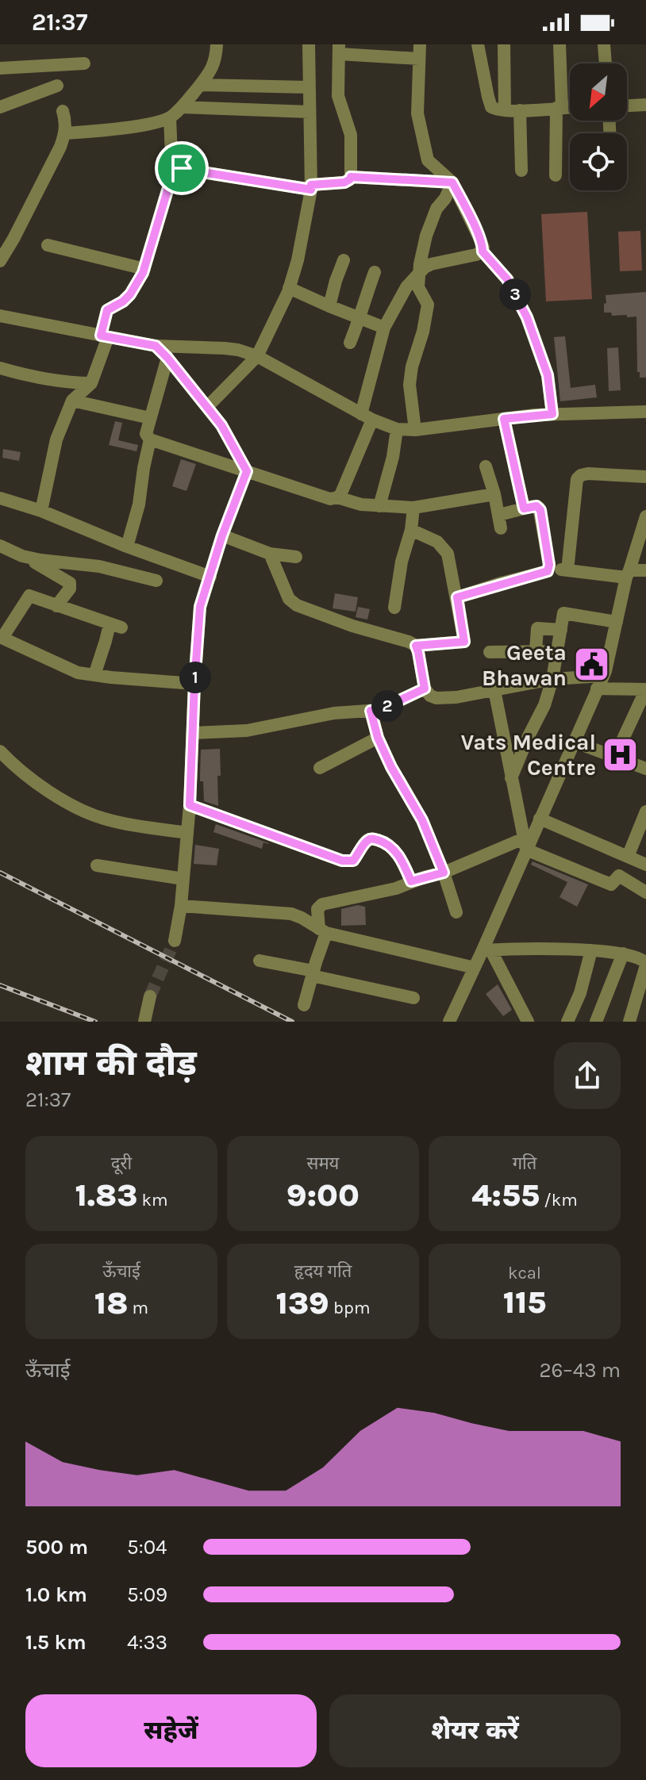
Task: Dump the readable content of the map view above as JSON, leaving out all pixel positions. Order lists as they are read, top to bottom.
{
  "places": {
    "public building": ["Geeta Bhawan"],
    "hospital": ["Vats Medical Centre"]
  },
  "north": "bottom left",
  "page": {
    "status": "21:37",
    "pins": ["3", "1", "2"],
    "heading": ["शाम की दौड़", "21:37"],
    "stats": [
      ["दूरी", "1.83 km"],
      ["समय", "9:00"],
      ["गति", "4:55 /km"],
      ["ऊँचाई", "18 m"],
      ["हृदय गति", "139 bpm"],
      ["kcal", "115"]
    ],
    "chart": ["ऊँचाई", "26–43 m"],
    "list": [
      {
        "name": "500 m",
        "note": "5:04"
      },
      {
        "name": "1.0 km",
        "note": "5:09"
      },
      {
        "name": "1.5 km",
        "note": "4:33"
      }
    ],
    "buttons": ["सहेजें", "शेयर करें"]
  }
}
